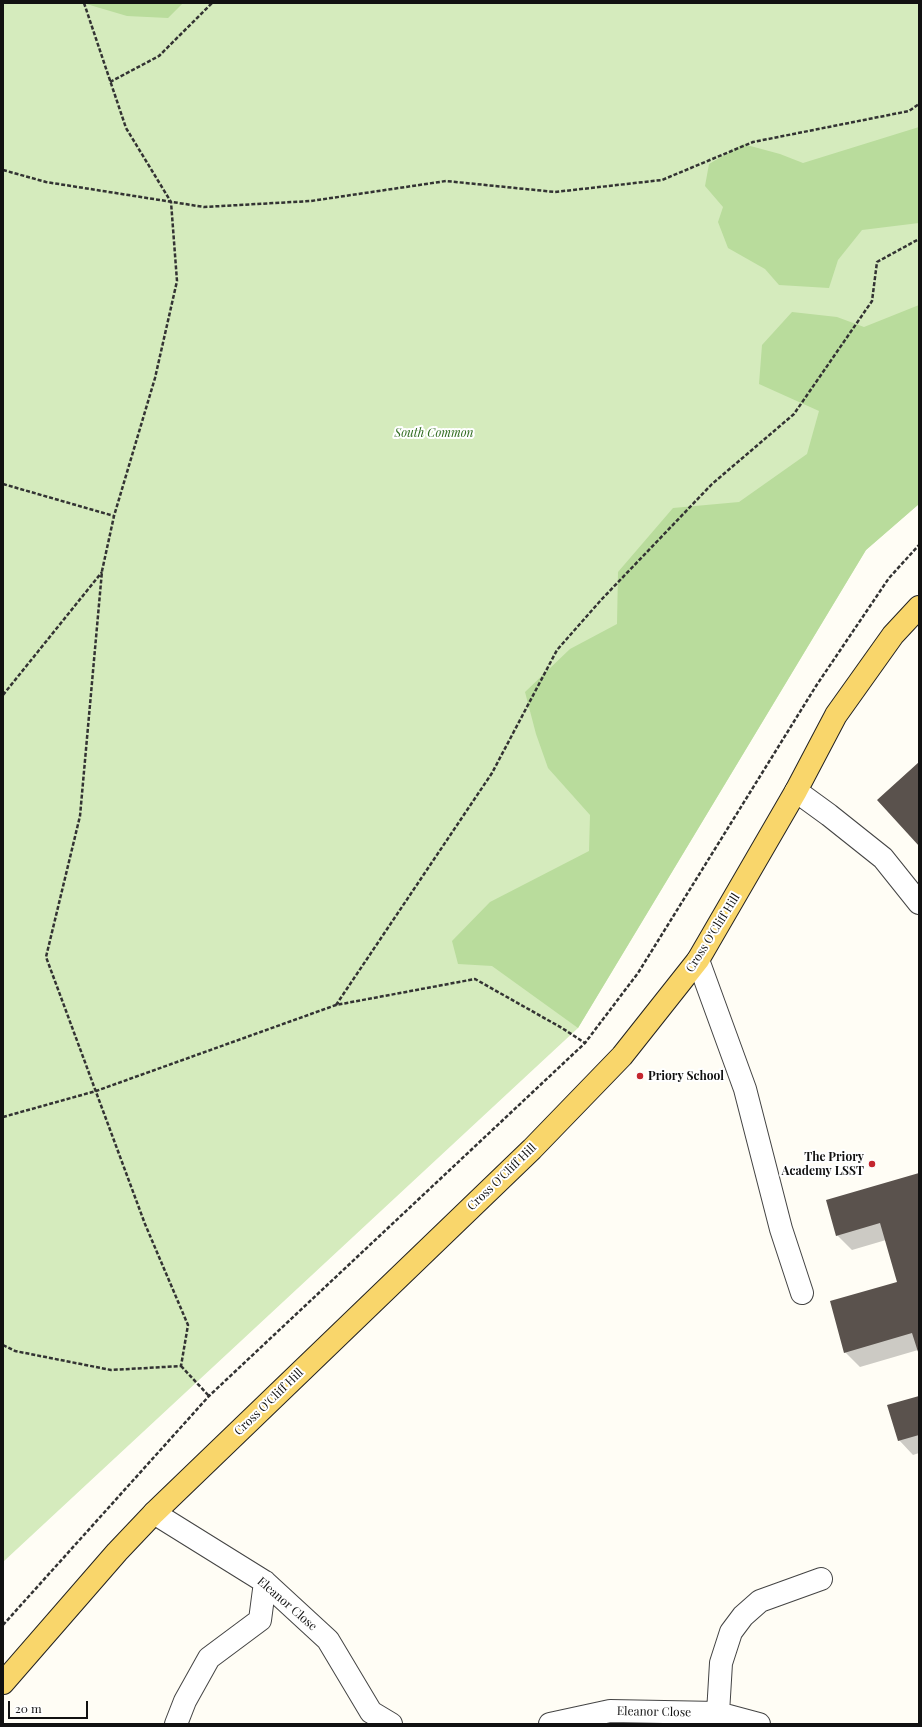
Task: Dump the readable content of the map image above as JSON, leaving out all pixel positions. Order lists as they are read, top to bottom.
{
  "streets": {
    "main road": ["Cross O'Cliff Hill"],
    "street": ["Eleanor Close"]
  },
  "crossings": [
    ["Cross O'Cliff Hill", "Eleanor Close"]
  ],
  "parks": ["South Common"],
  "places": ["Priory School", "The Priory Academy LSST"],
  "scale_bar": "20 m"
}
